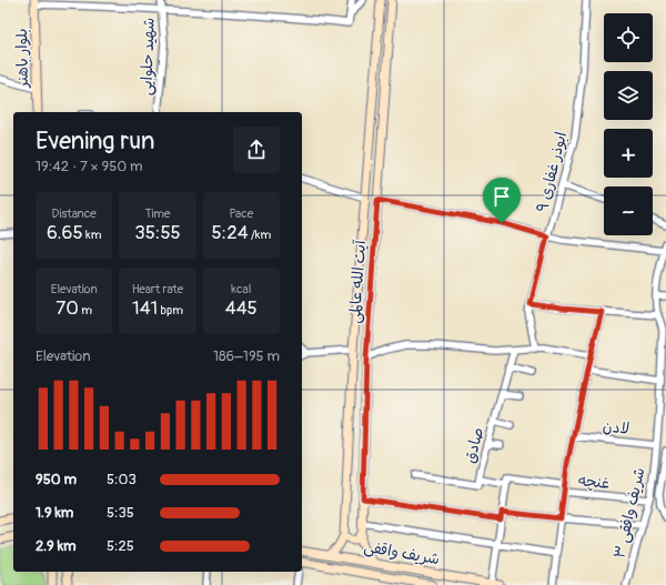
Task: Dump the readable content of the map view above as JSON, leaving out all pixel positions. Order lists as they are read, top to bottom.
{
  "streets": {
    "street": [
      "شهید حلوایی",
      "بلوار باهنر",
      "ابوذر غفاری ۹",
      "آیت الله عالمی",
      "لادن",
      "صادق",
      "غنچه",
      "شریف وافقی ۳",
      "شریف واقفی"
    ]
  },
  "crossings": [
    ["آیت الله عالمی", "شریف واقفی"],
    ["لادن", "شریف وافقی ۳"],
    ["غنچه", "شریف وافقی ۳"]
  ],
  "page": {
    "map_buttons": ["+", "−"],
    "heading": ["Evening run", "19:42 · 7 × 950 m"],
    "stats": [
      ["Distance", "6.65 km"],
      ["Time", "35:55"],
      ["Pace", "5:24 /km"],
      ["Elevation", "70 m"],
      ["Heart rate", "141 bpm"],
      ["kcal", "445"]
    ],
    "chart": ["Elevation", "186–195 m"],
    "list": [
      {
        "name": "950 m",
        "note": "5:03"
      },
      {
        "name": "1.9 km",
        "note": "5:35"
      },
      {
        "name": "2.9 km",
        "note": "5:25"
      }
    ]
  }
}
